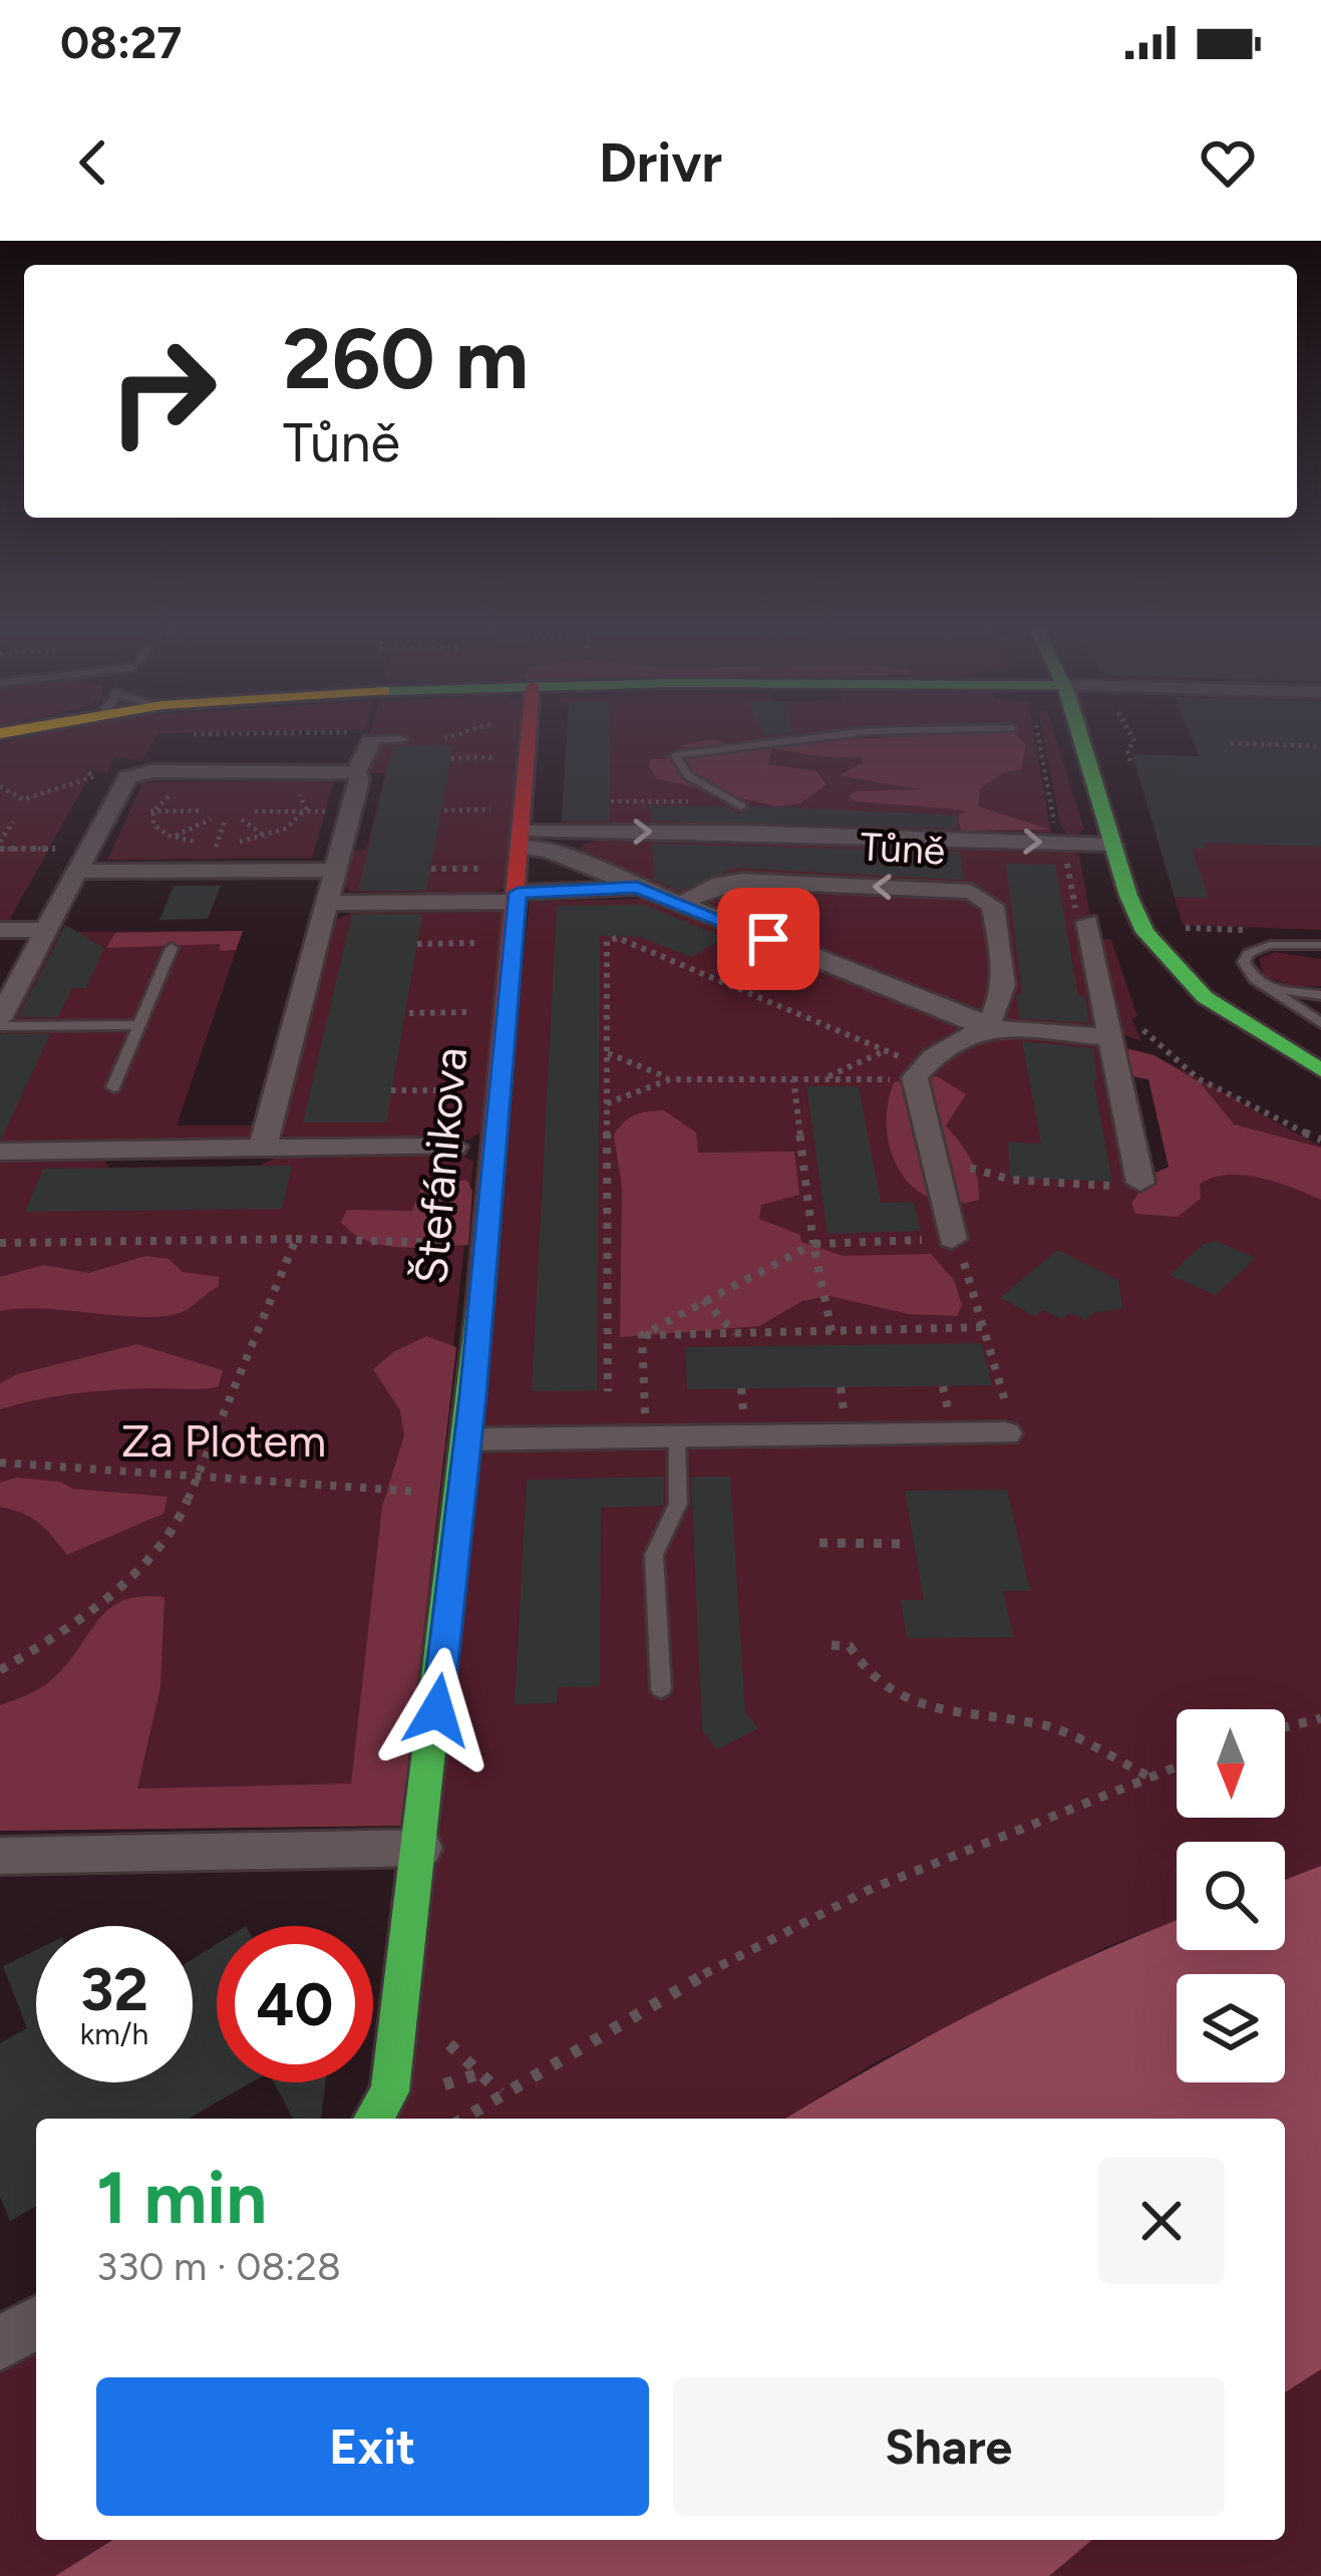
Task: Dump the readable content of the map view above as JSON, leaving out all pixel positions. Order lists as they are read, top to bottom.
{
  "streets": {
    "main road": ["Štefánikova"],
    "street": ["Tůně"]
  },
  "parks": ["Za Plotem"],
  "north": "bottom",
  "page": {
    "status": "08:27",
    "header": "Drivr",
    "turn": ["260 m", "Tůně"],
    "speed": "32 km/h",
    "limit": "40",
    "heading": ["1 min", "330 m · 08:28"],
    "buttons": ["Exit", "Share"]
  }
}
